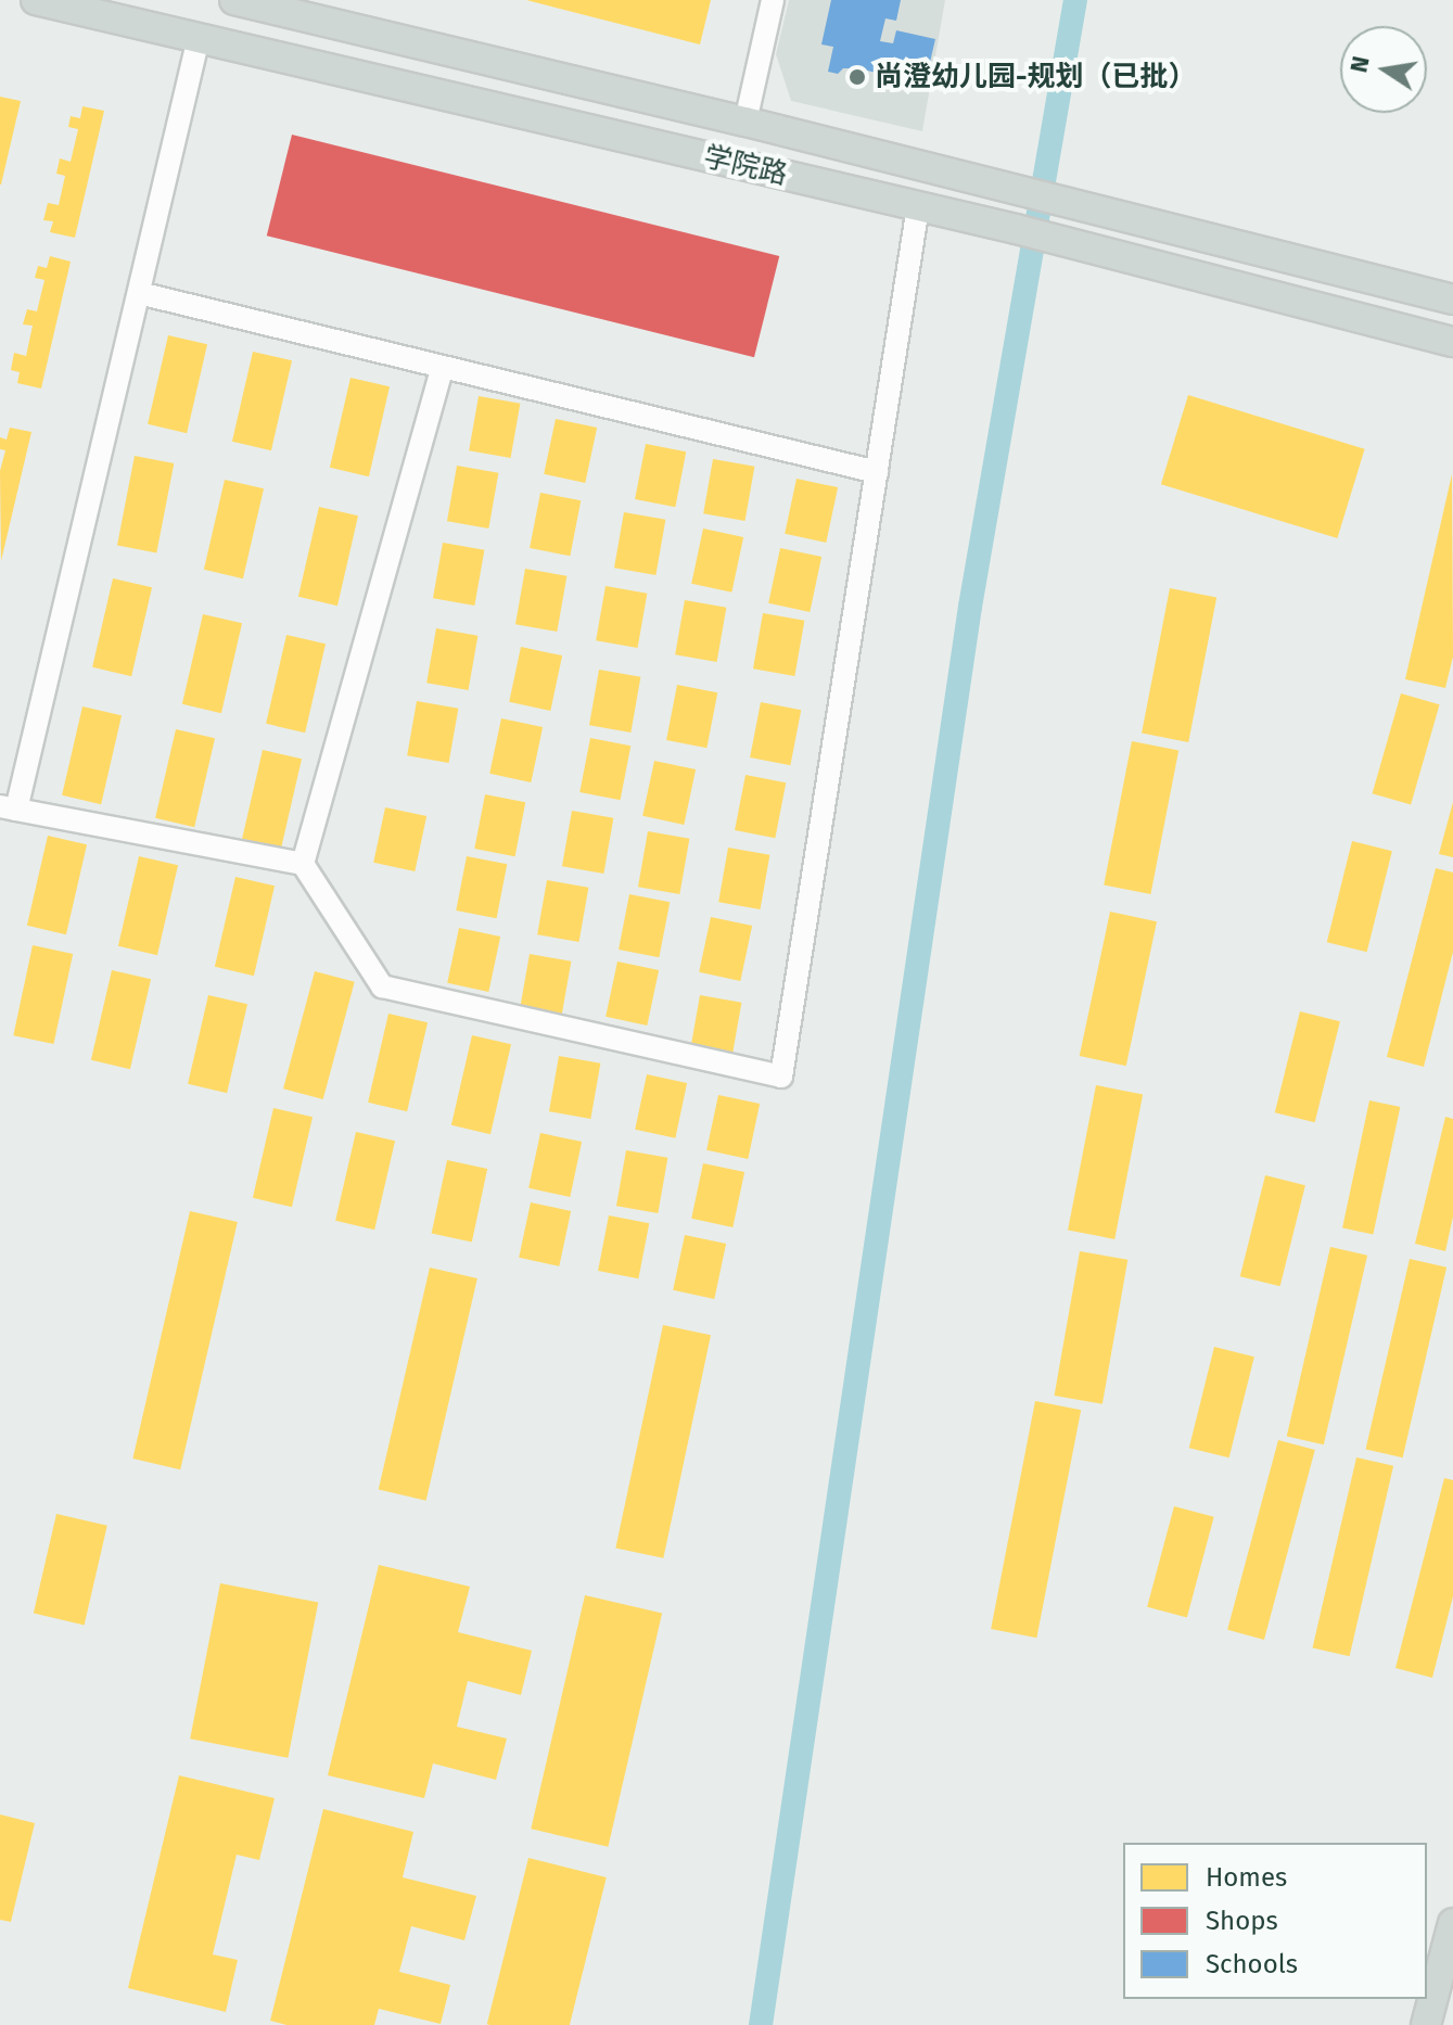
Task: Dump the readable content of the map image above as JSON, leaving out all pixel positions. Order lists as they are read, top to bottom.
{
  "streets": {
    "main road": ["学院路"]
  },
  "places": ["尚澄幼儿园-规划（已批）"],
  "legend": ["Homes", "Shops", "Schools"],
  "north": "left"
}
